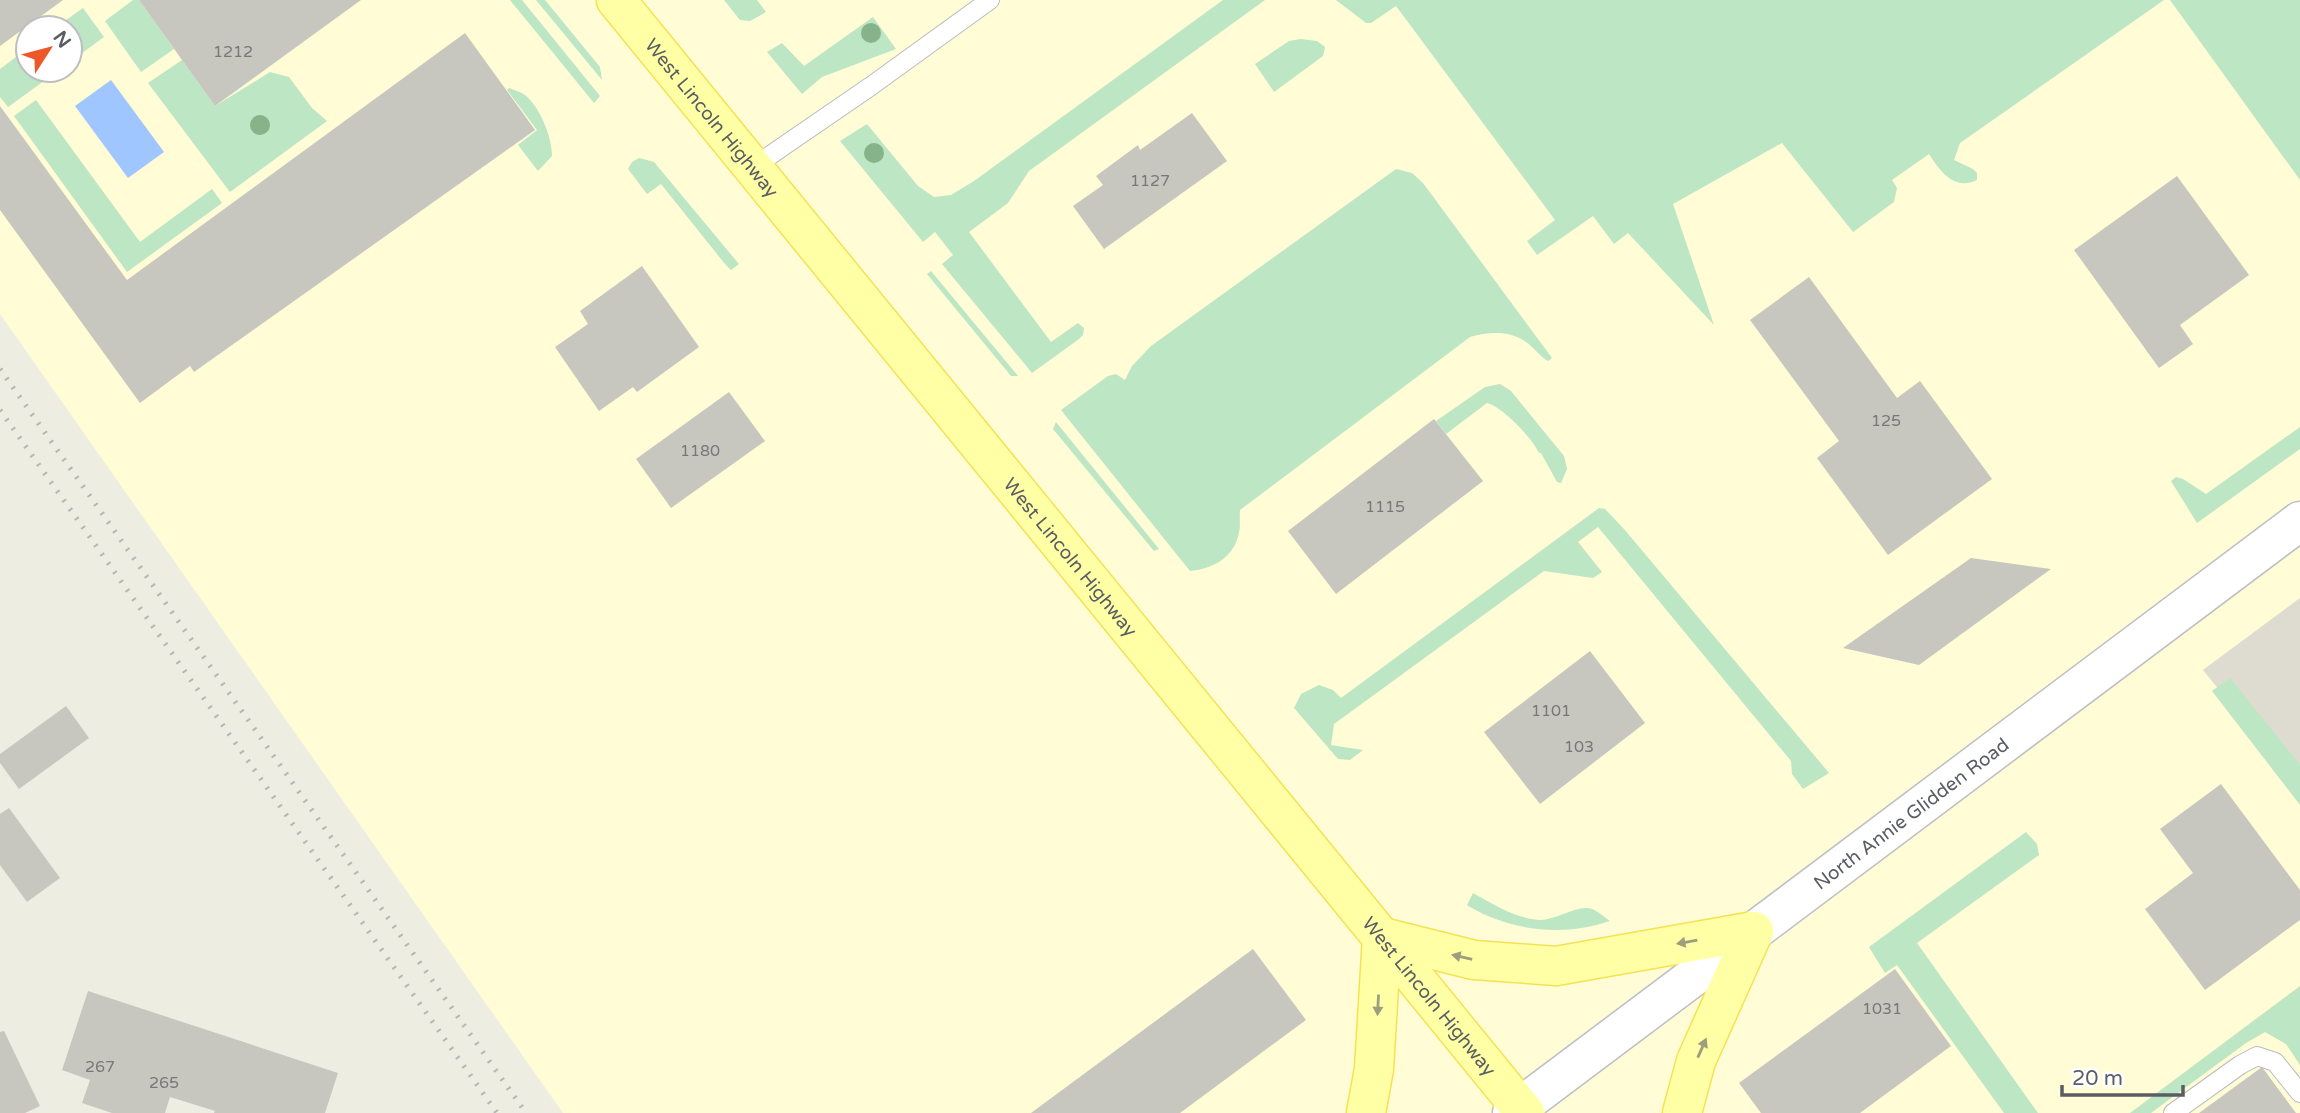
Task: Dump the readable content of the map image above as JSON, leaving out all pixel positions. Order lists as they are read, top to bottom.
{
  "streets": {
    "main road": ["West Lincoln Highway", "North Annie Glidden Road"]
  },
  "crossings": [
    ["West Lincoln Highway", "North Annie Glidden Road"]
  ],
  "house_numbers": [
    "1212",
    "1127",
    "125",
    "1180",
    "1115",
    "1101",
    "103",
    "1031",
    "267",
    "265"
  ],
  "scale_bar": "20 m",
  "north": "top right"
}
